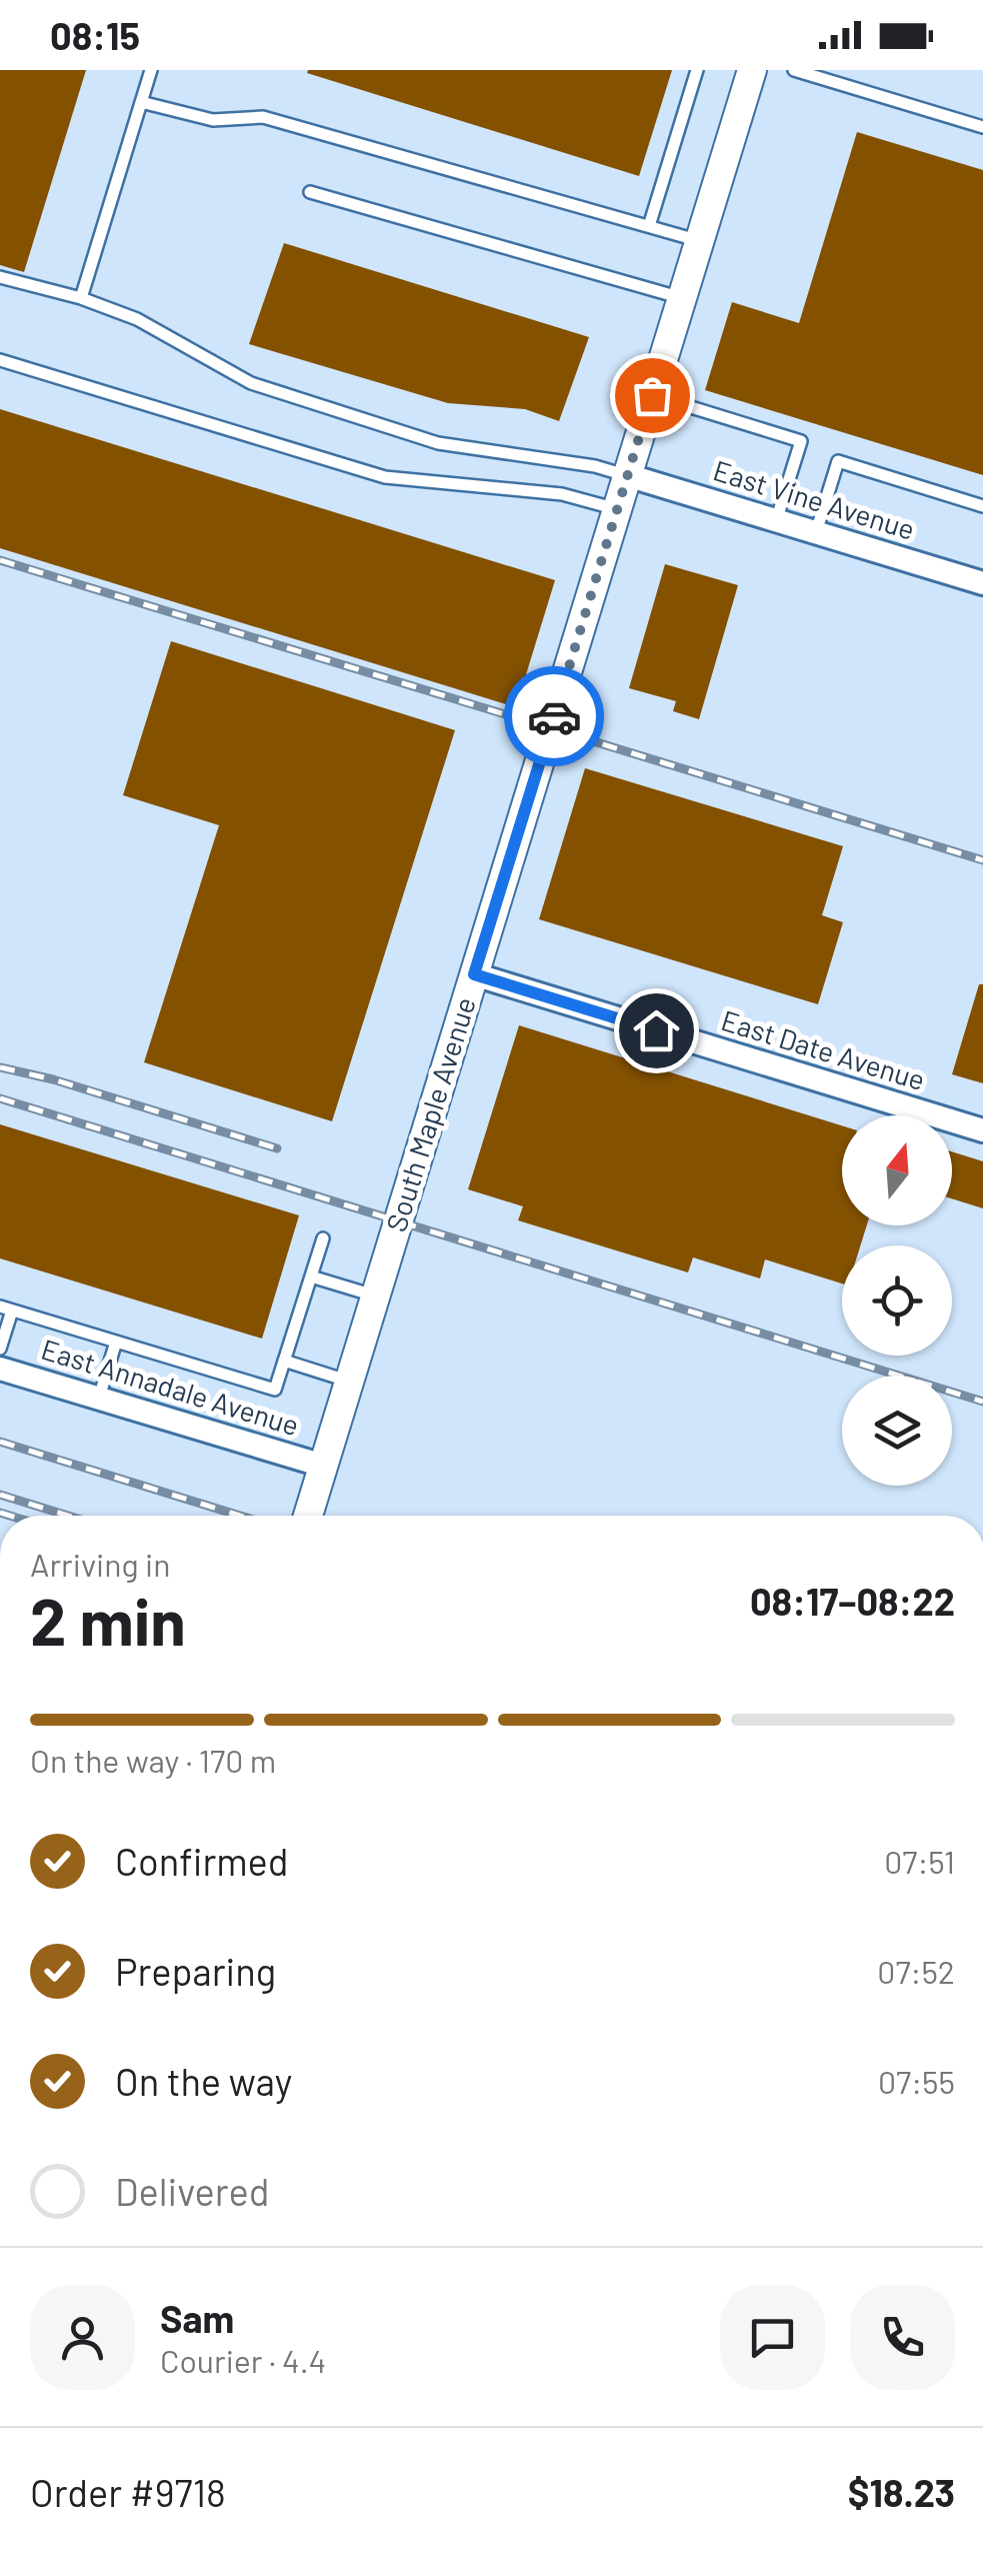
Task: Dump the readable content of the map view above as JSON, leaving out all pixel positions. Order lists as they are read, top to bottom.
{
  "streets": {
    "street": [
      "East Vine Avenue",
      "East Date Avenue",
      "South Maple Avenue",
      "East Annadale Avenue"
    ]
  },
  "crossings": [
    ["East Vine Avenue", "South Maple Avenue"],
    ["East Date Avenue", "South Maple Avenue"],
    ["South Maple Avenue", "East Annadale Avenue"]
  ],
  "north": "top",
  "page": {
    "status": "08:15",
    "heading": ["2 min", "Arriving in", "08:17–08:22"],
    "panel": [
      "Sam",
      "Courier · 4.4",
      "Order #9718",
      "$18.23"
    ],
    "bar": "On the way · 170 m",
    "list": [
      ["Confirmed", "07:51"],
      ["Preparing", "07:52"],
      ["On the way", "07:55"],
      "Delivered"
    ]
  }
}
